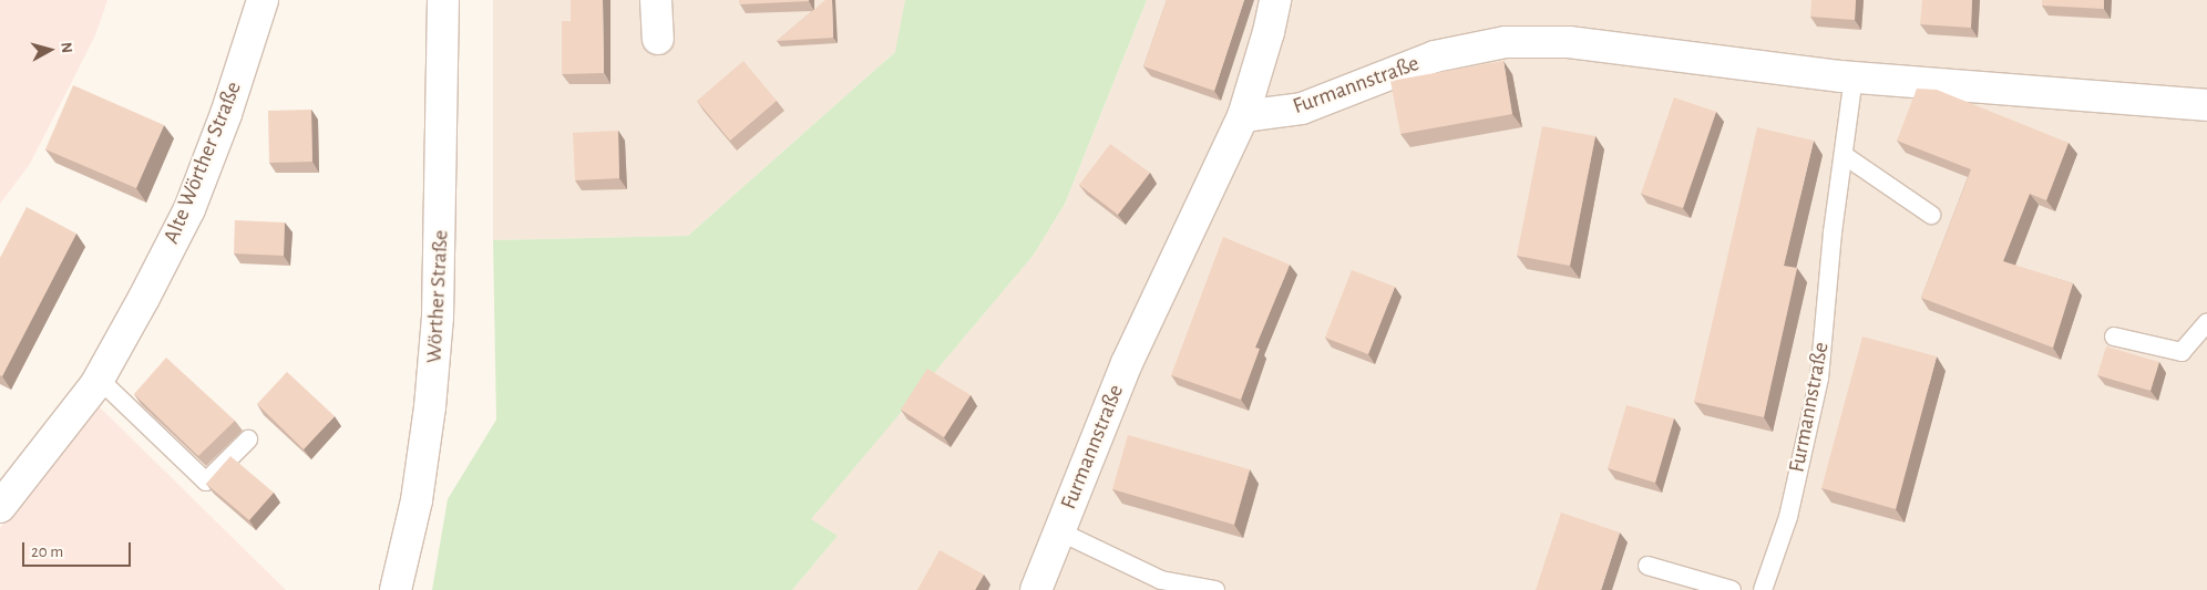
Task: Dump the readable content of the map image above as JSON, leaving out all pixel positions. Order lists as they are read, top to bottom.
{
  "streets": {
    "street": ["Furmannstraße", "Alte Wörther Straße", "Wörther Straße"]
  },
  "scale_bar": "20 m",
  "north": "right"
}
